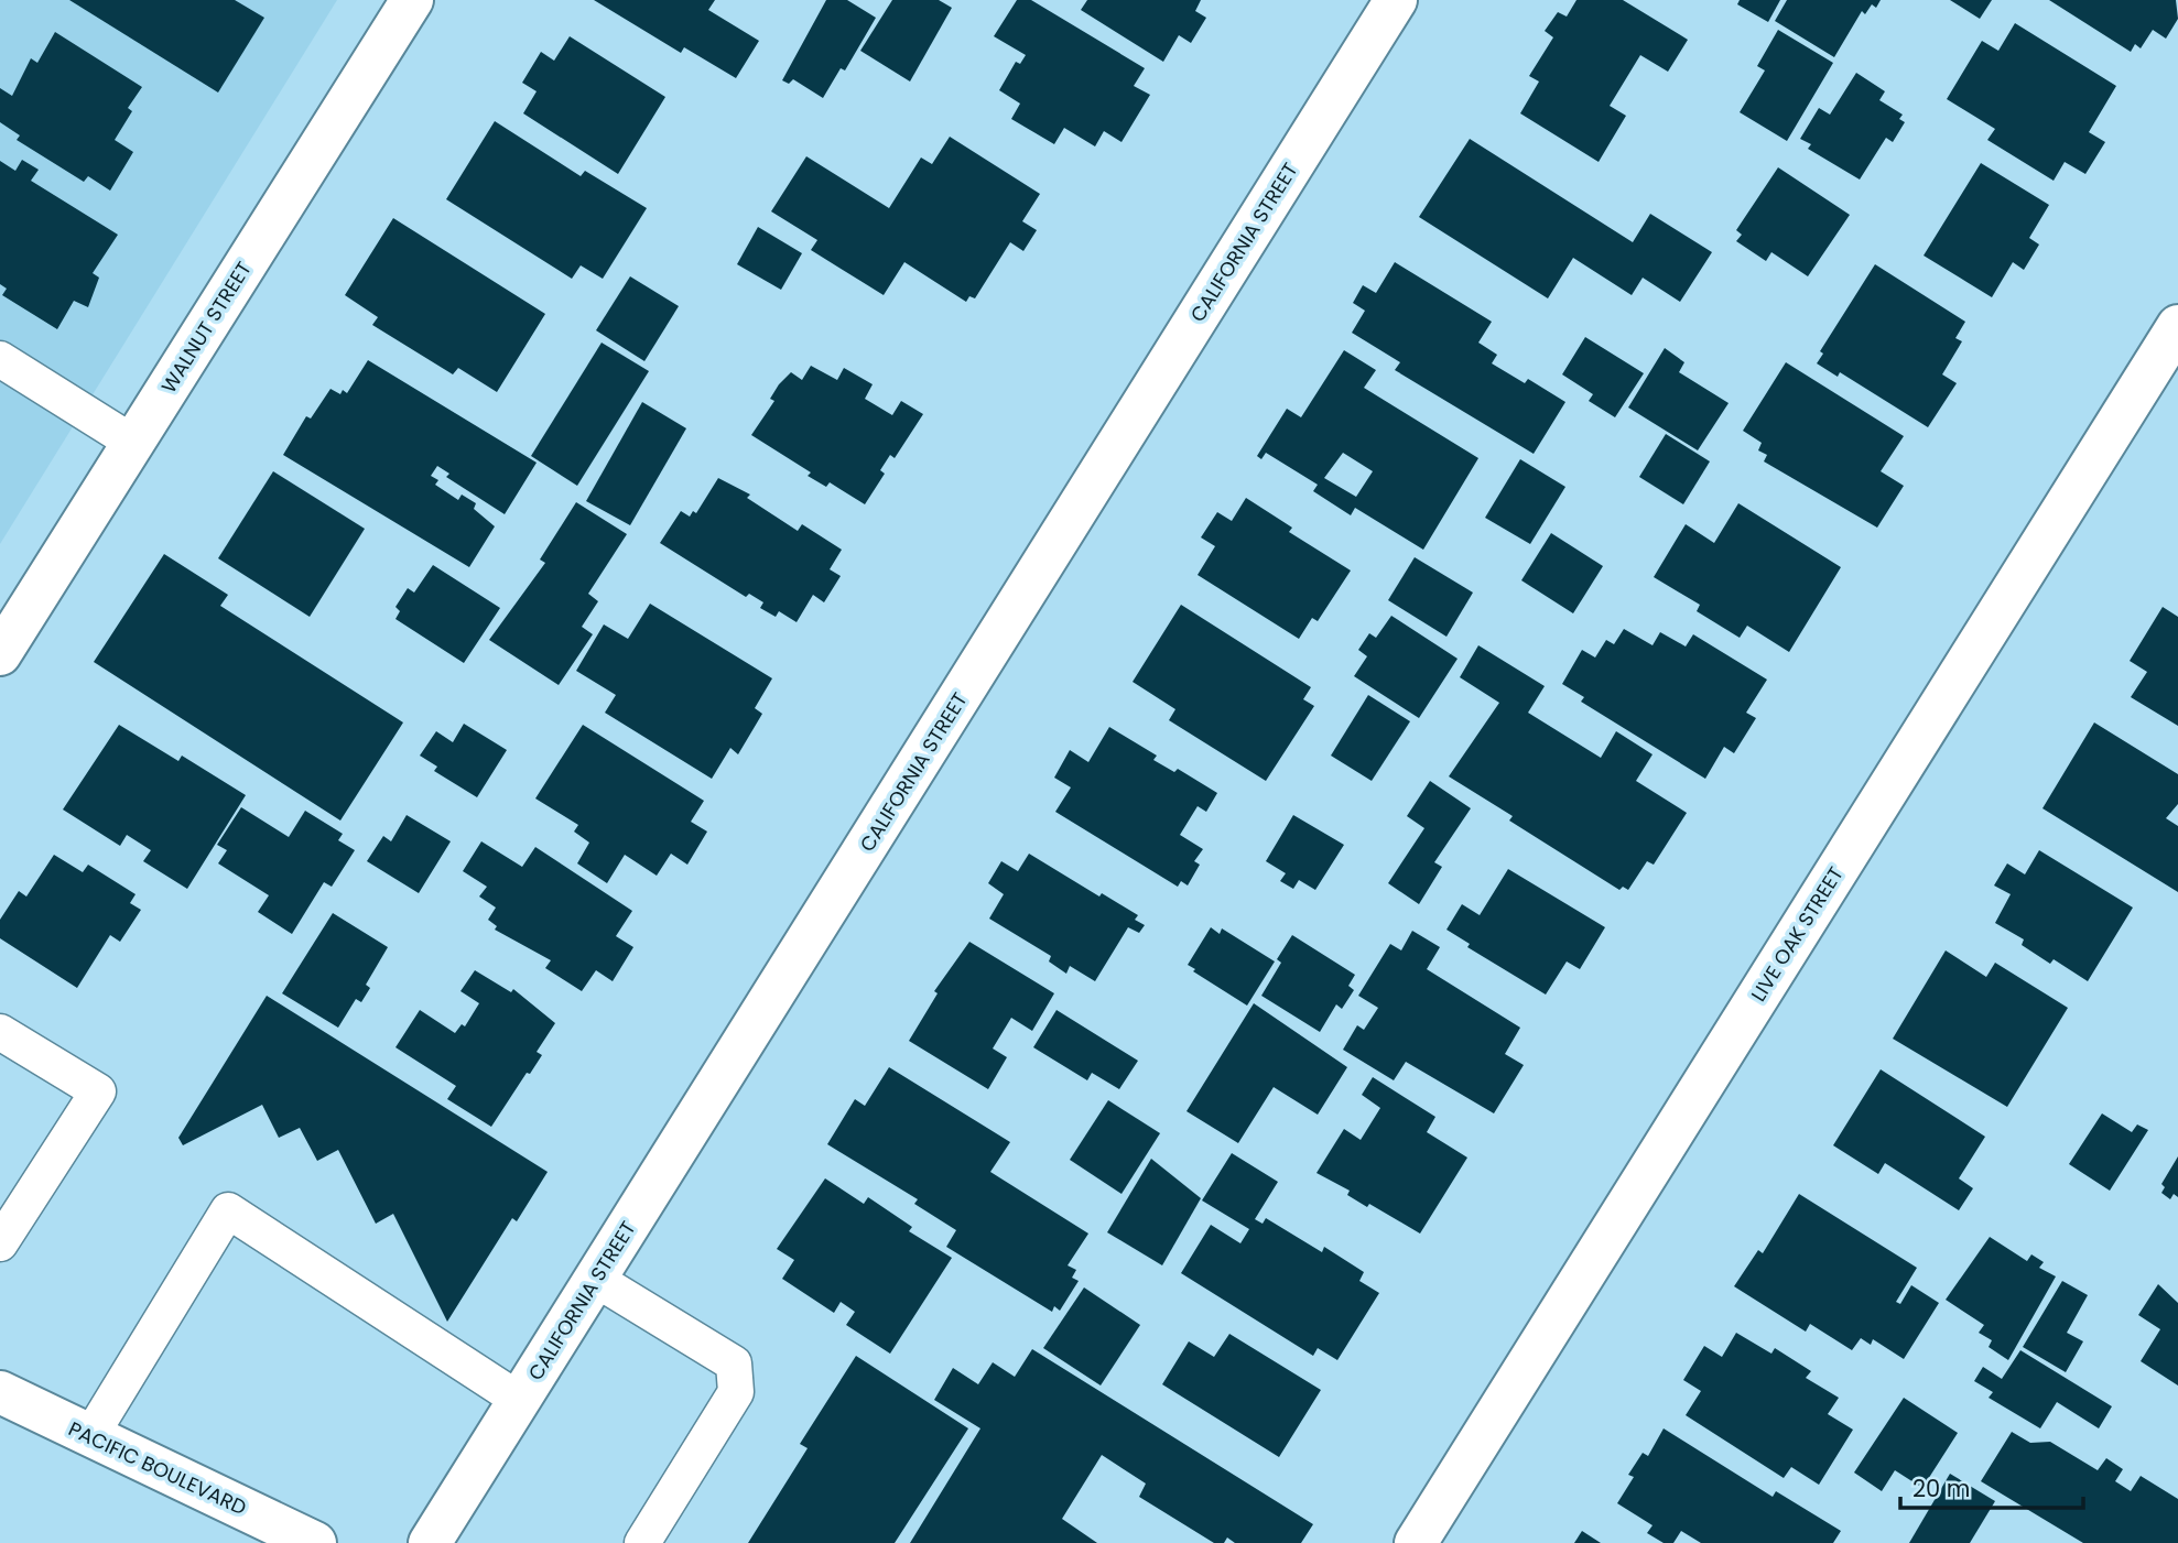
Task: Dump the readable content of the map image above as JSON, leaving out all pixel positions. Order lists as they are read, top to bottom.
{
  "streets": {
    "street": [
      "CALIFORNIA STREET",
      "WALNUT STREET",
      "LIVE OAK STREET",
      "PACIFIC BOULEVARD"
    ]
  },
  "scale_bar": "20 m"
}
